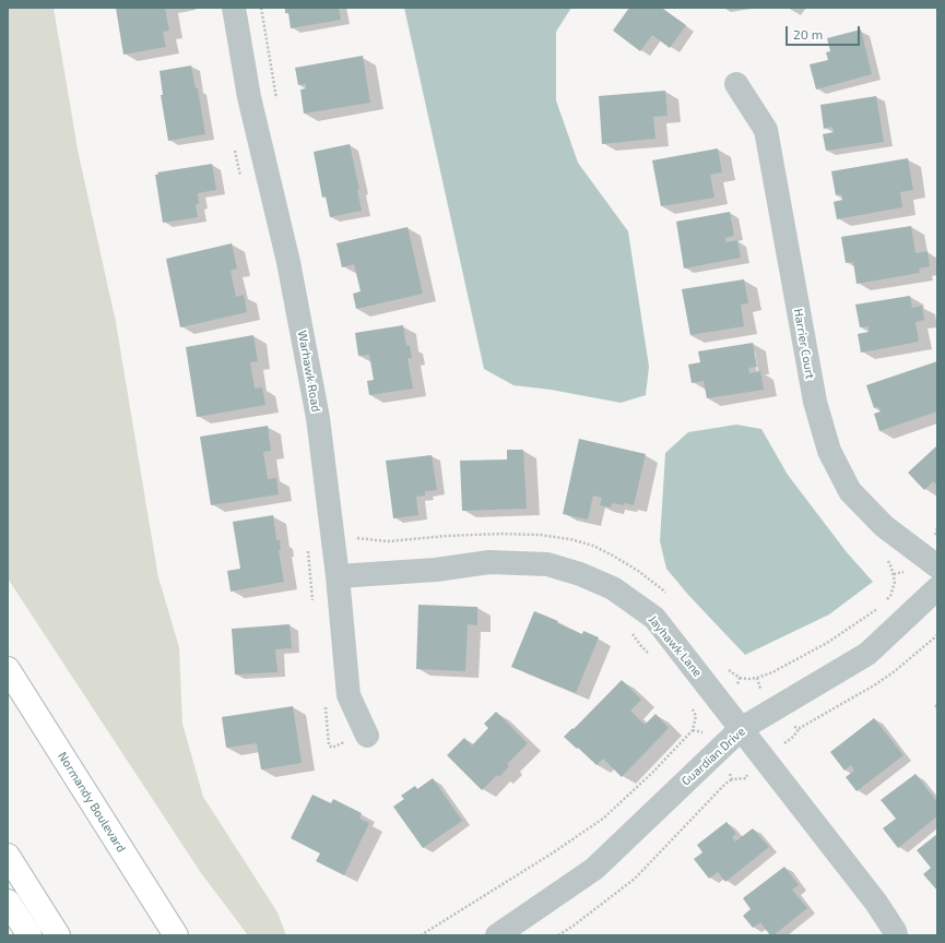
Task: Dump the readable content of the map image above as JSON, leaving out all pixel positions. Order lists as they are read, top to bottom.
{
  "streets": {
    "main road": ["Normandy Boulevard"],
    "street": [
      "Harrier Court",
      "Warhawk Road",
      "Jayhawk Lane",
      "Guardian Drive"
    ]
  },
  "crossings": [
    ["Warhawk Road", "Jayhawk Lane"],
    ["Jayhawk Lane", "Guardian Drive"]
  ],
  "scale_bar": "20 m"
}
